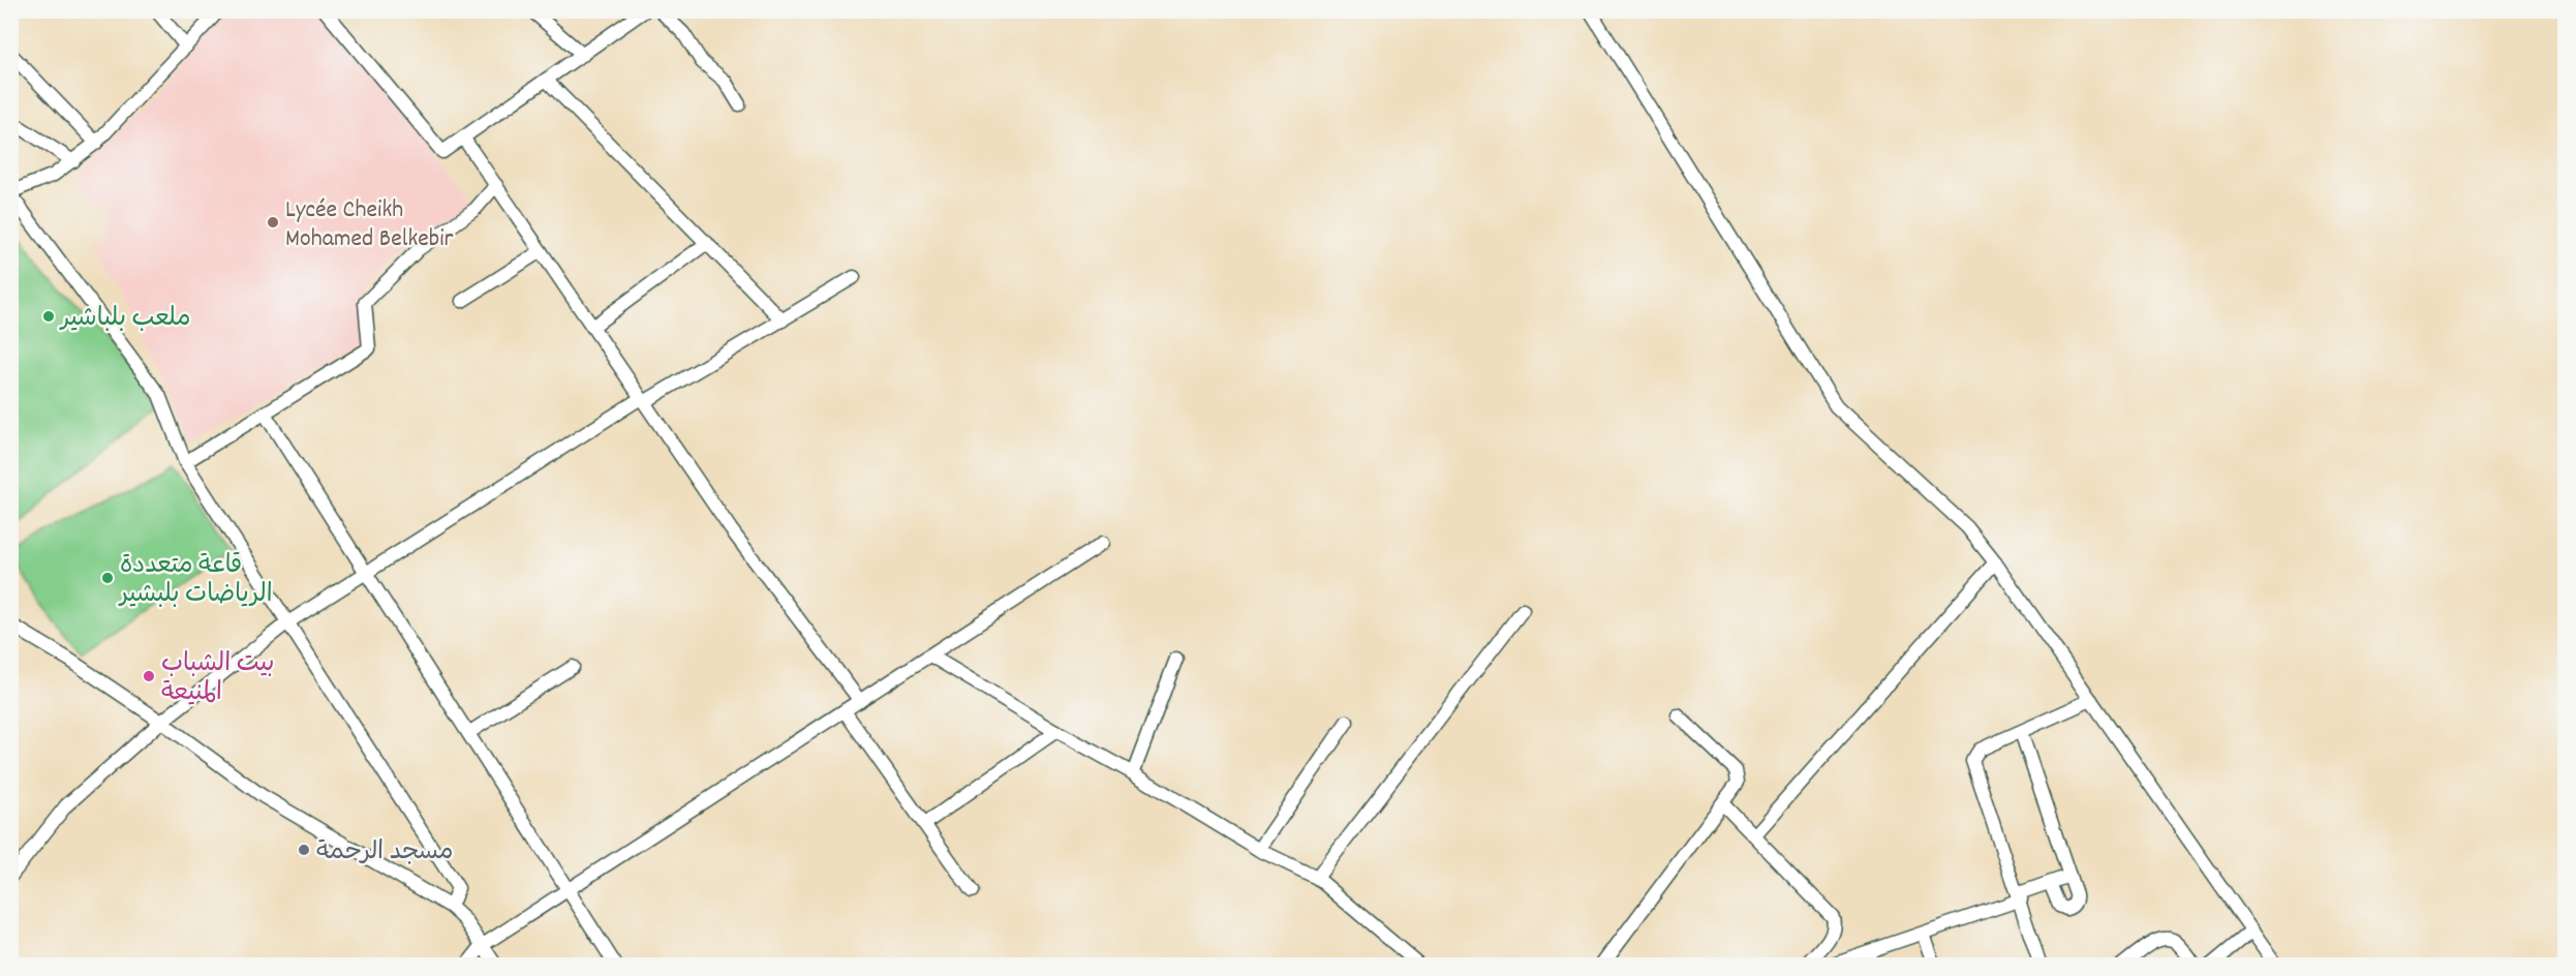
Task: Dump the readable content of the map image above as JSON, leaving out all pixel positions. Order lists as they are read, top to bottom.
{
  "places": [
    "Lycée Cheikh Mohamed Belkebir",
    "ملعب بلباشير",
    "قاعة متعددة الرياضات بلبشير",
    "بيت الشباب المنيعة",
    "مسجد الرحمة"
  ]
}
